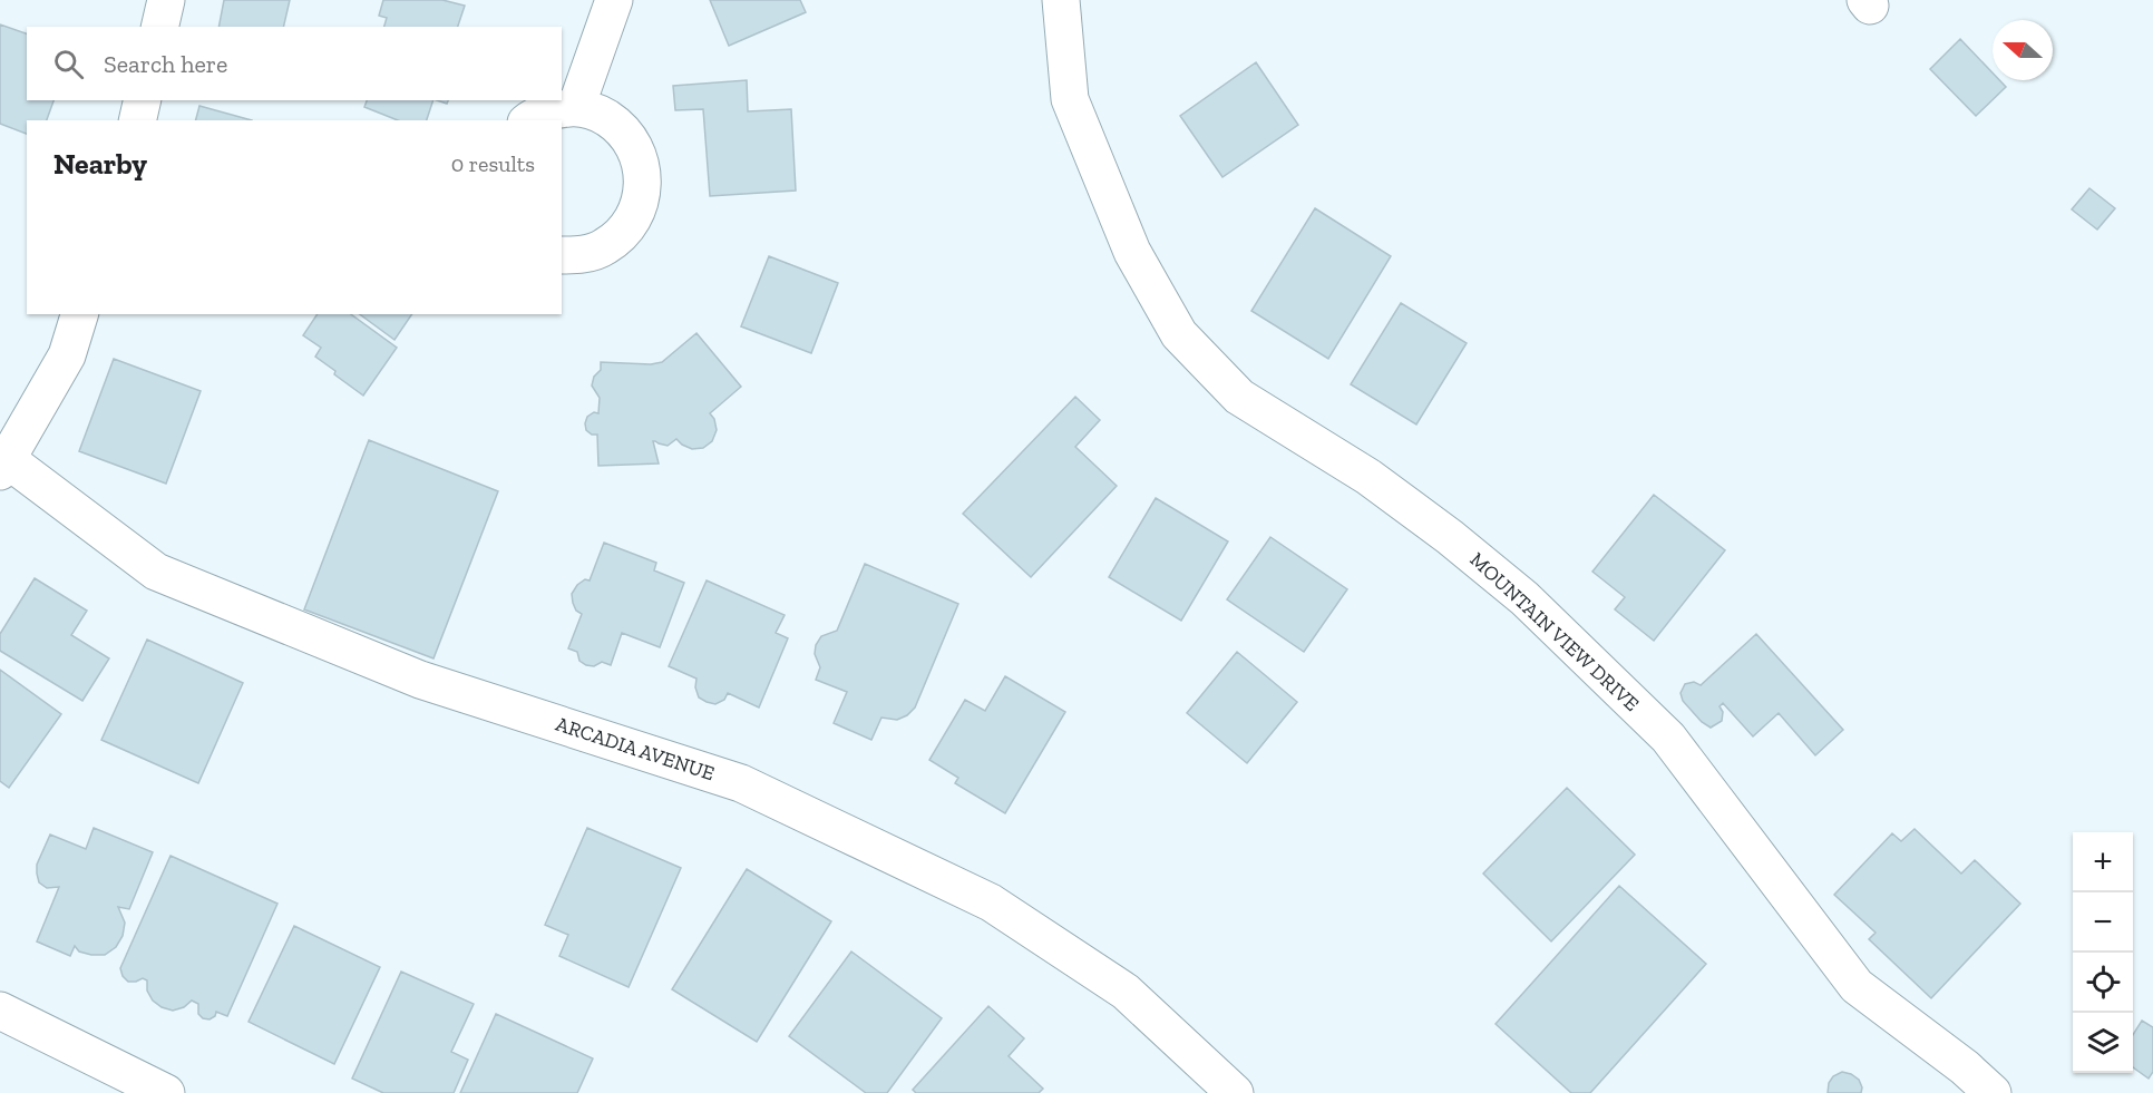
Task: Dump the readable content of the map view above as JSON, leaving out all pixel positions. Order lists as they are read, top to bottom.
{
  "streets": {
    "street": ["MOUNTAIN VIEW DRIVE", "ARCADIA AVENUE"]
  },
  "north": "left",
  "page": {
    "search": "Search here",
    "heading": ["Nearby", "0 results"],
    "map_buttons": ["+", "−"]
  }
}
